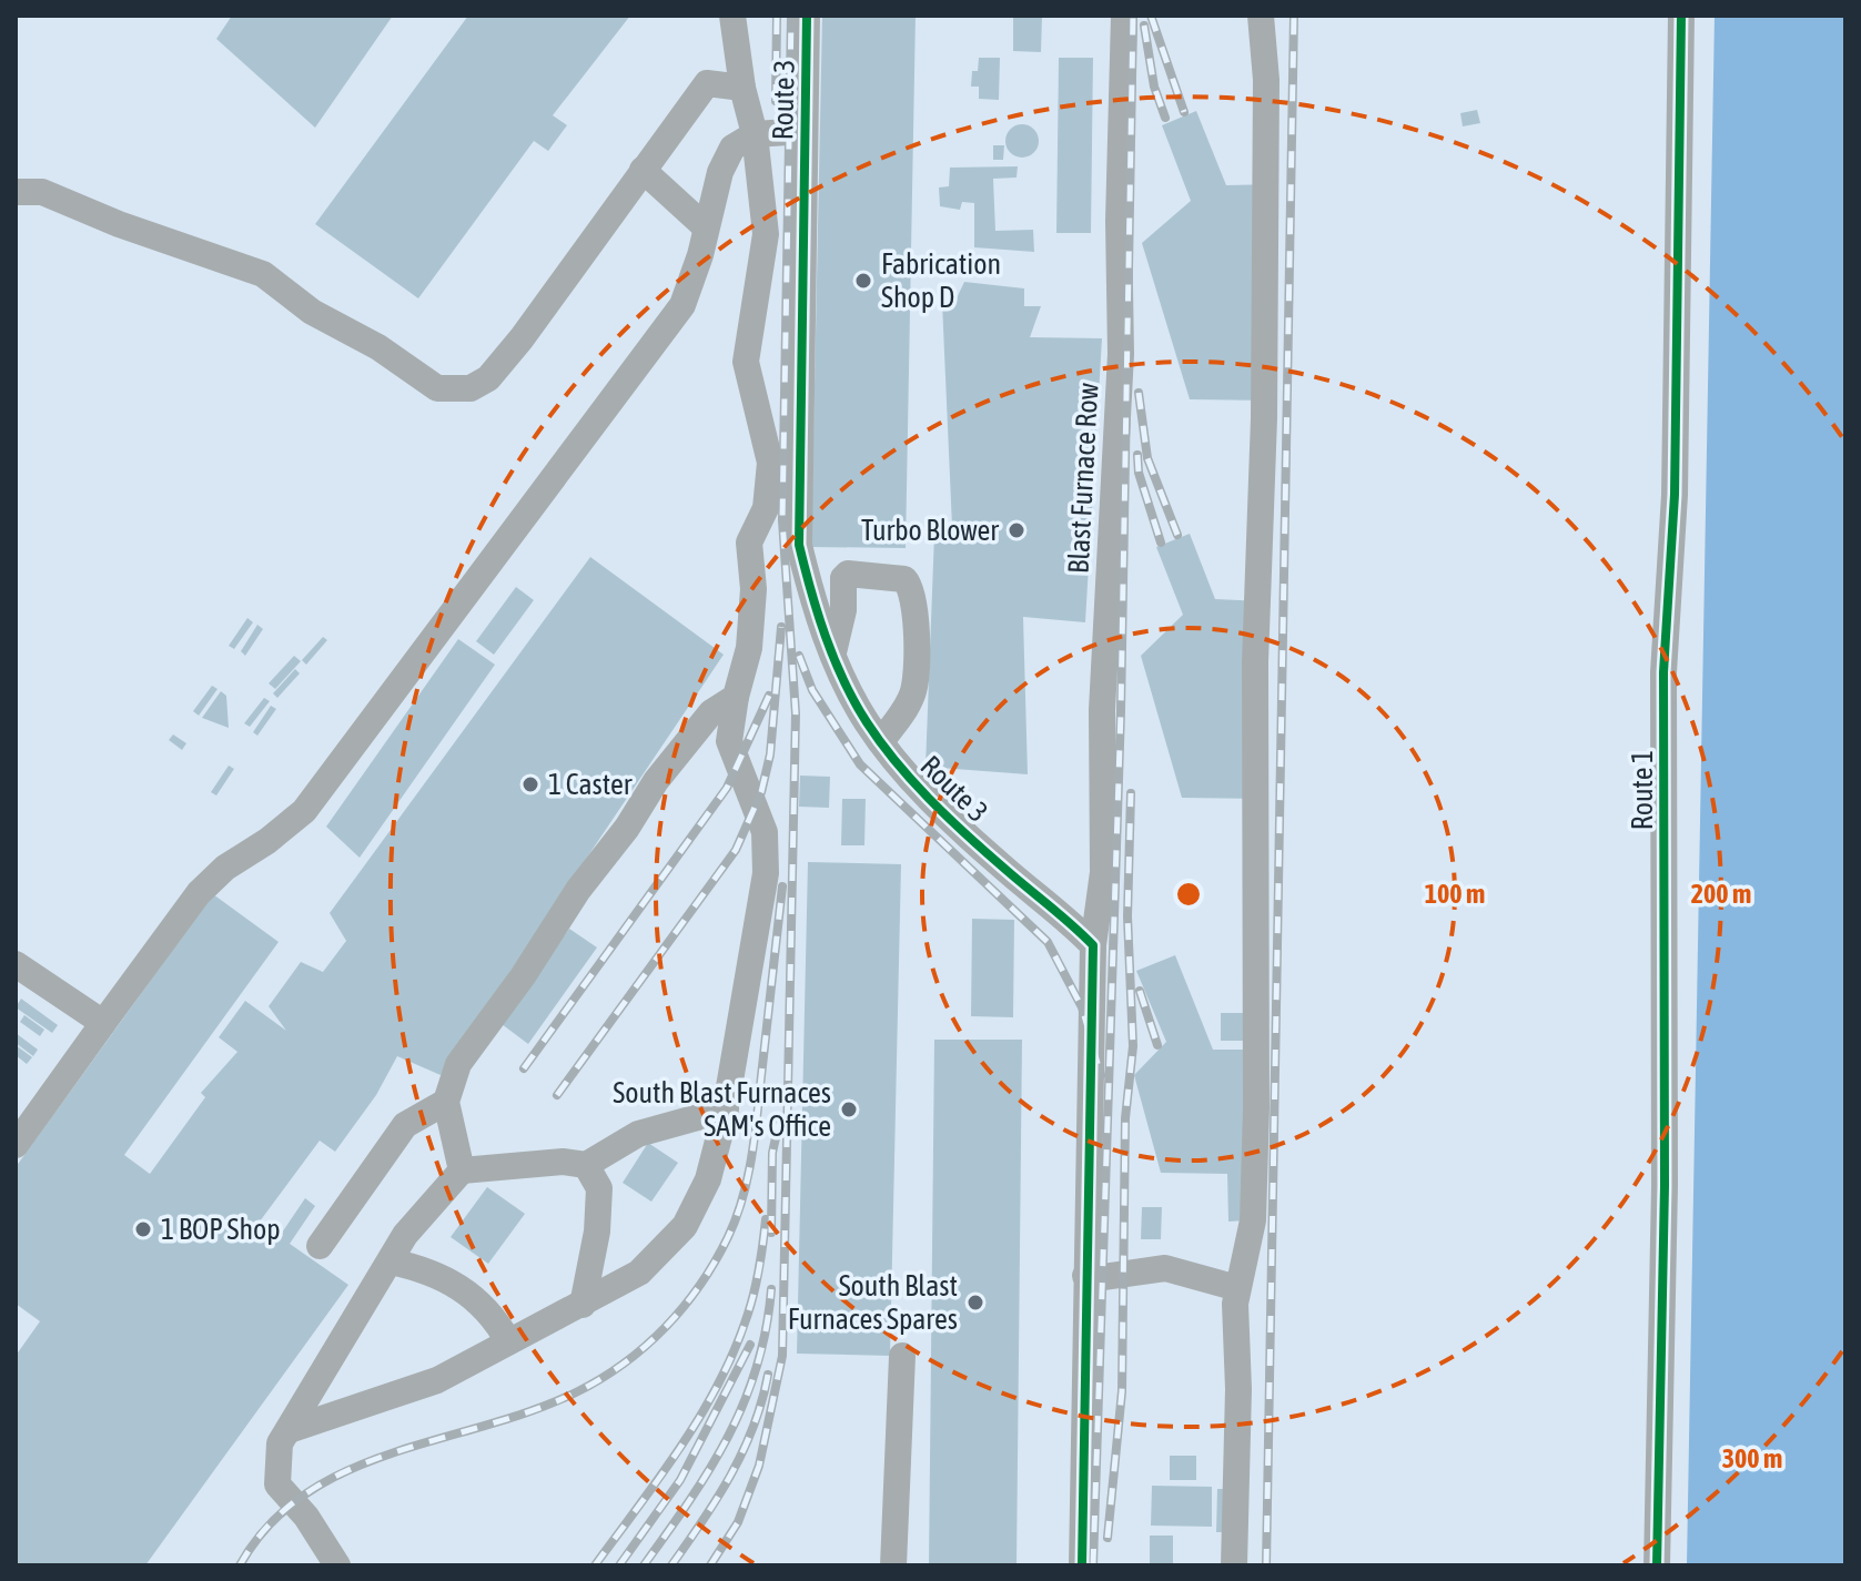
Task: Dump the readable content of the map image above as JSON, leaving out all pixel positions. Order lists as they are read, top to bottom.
{
  "streets": {
    "street": ["Route 3", "Blast Furnace Row", "Route 1"]
  },
  "crossings": [
    ["Route 3", "Blast Furnace Row"]
  ],
  "places": [
    "Fabrication Shop D",
    "Turbo Blower",
    "1 Caster",
    "South Blast Furnaces SAM's Office",
    "1 BOP Shop",
    "South Blast Furnaces Spares"
  ],
  "rings": ["100 m", "200 m", "300 m"]
}
